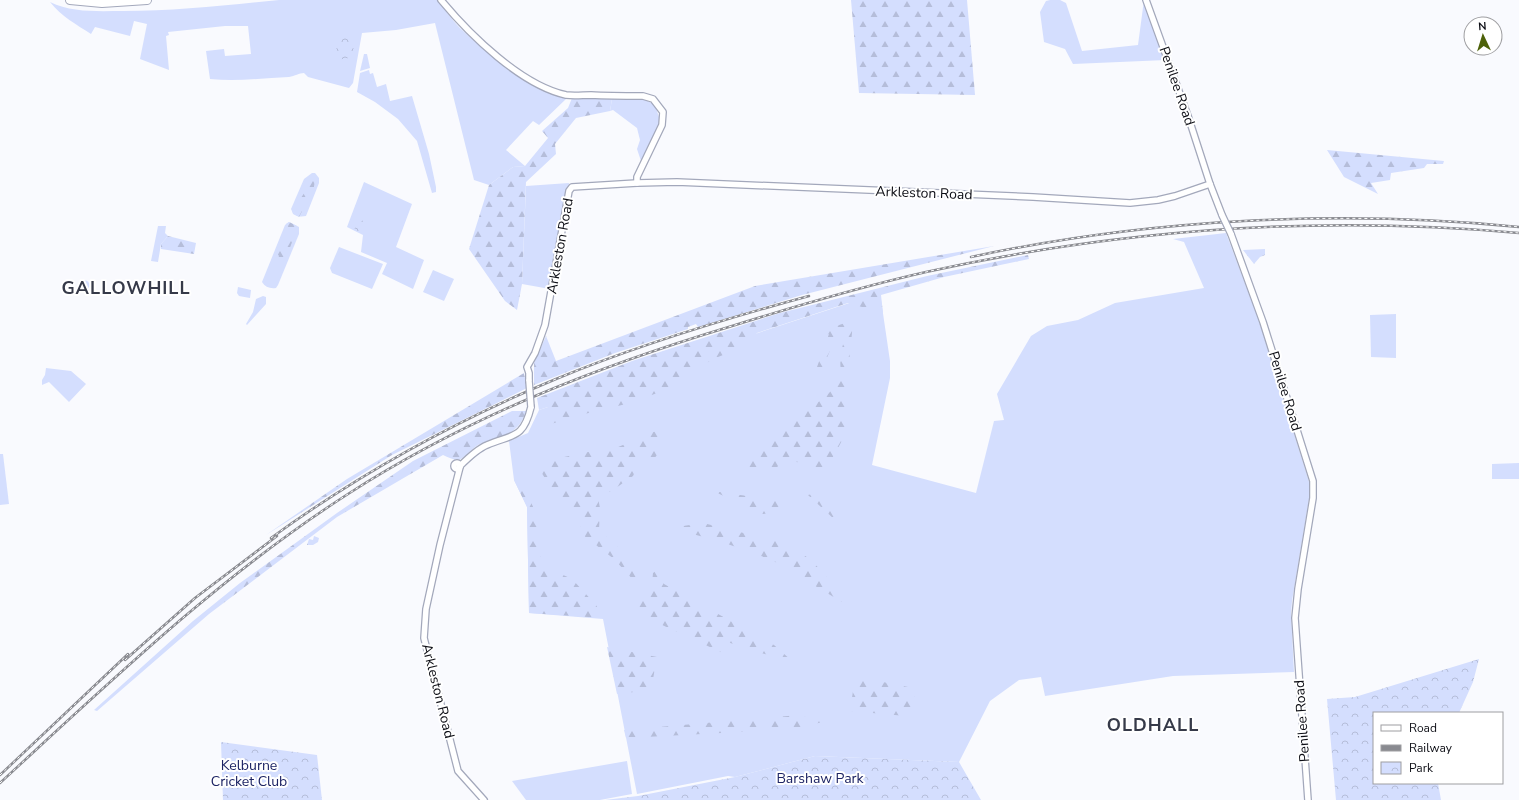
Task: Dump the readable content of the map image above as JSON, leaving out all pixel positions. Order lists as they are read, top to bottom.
{
  "streets": {
    "street": ["Penilee Road", "Arkleston Road"]
  },
  "crossings": [
    ["Penilee Road", "Arkleston Road"]
  ],
  "districts": ["GALLOWHILL", "OLDHALL"],
  "parks": ["Kelburne Cricket Club", "Barshaw Park"],
  "legend": ["Road", "Railway", "Park"],
  "north": "top"
}
